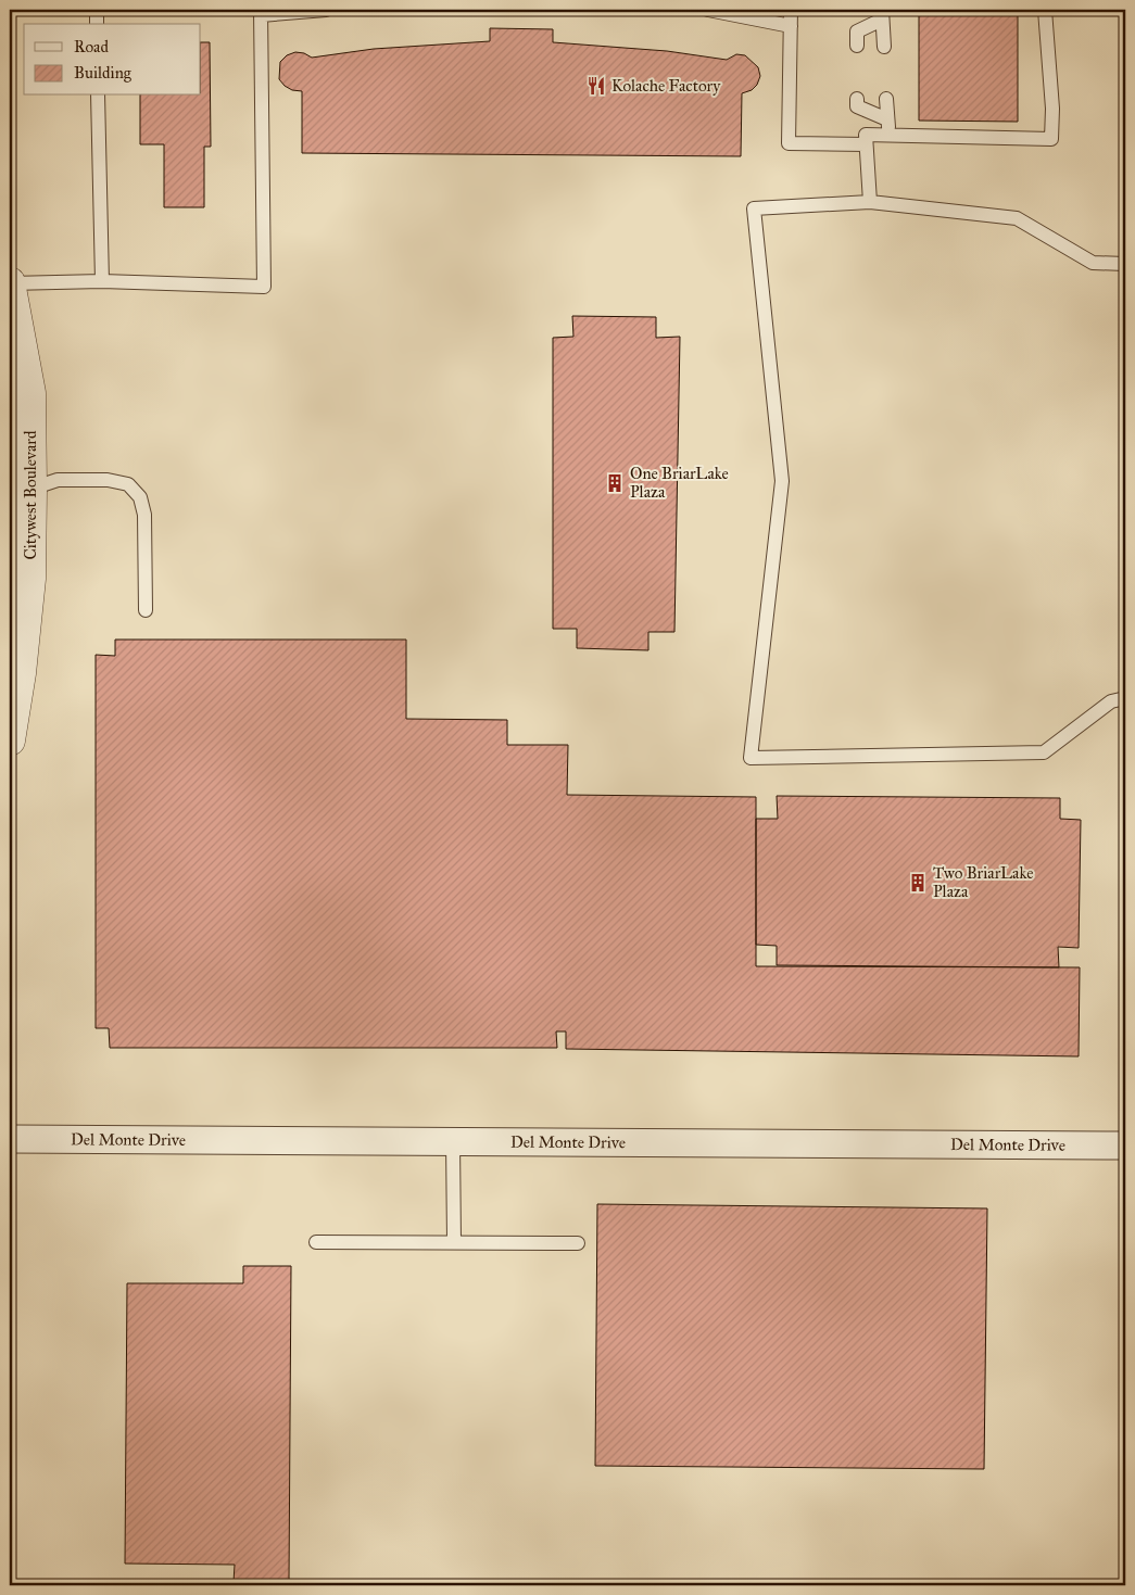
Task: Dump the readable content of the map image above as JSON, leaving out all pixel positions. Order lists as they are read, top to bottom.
{
  "streets": {
    "street": ["Citywest Boulevard", "Del Monte Drive"]
  },
  "places": {
    "restaurant": ["Kolache Factory"],
    "building": ["One BriarLake Plaza", "Two BriarLake Plaza"]
  },
  "legend": ["Road", "Building"]
}
